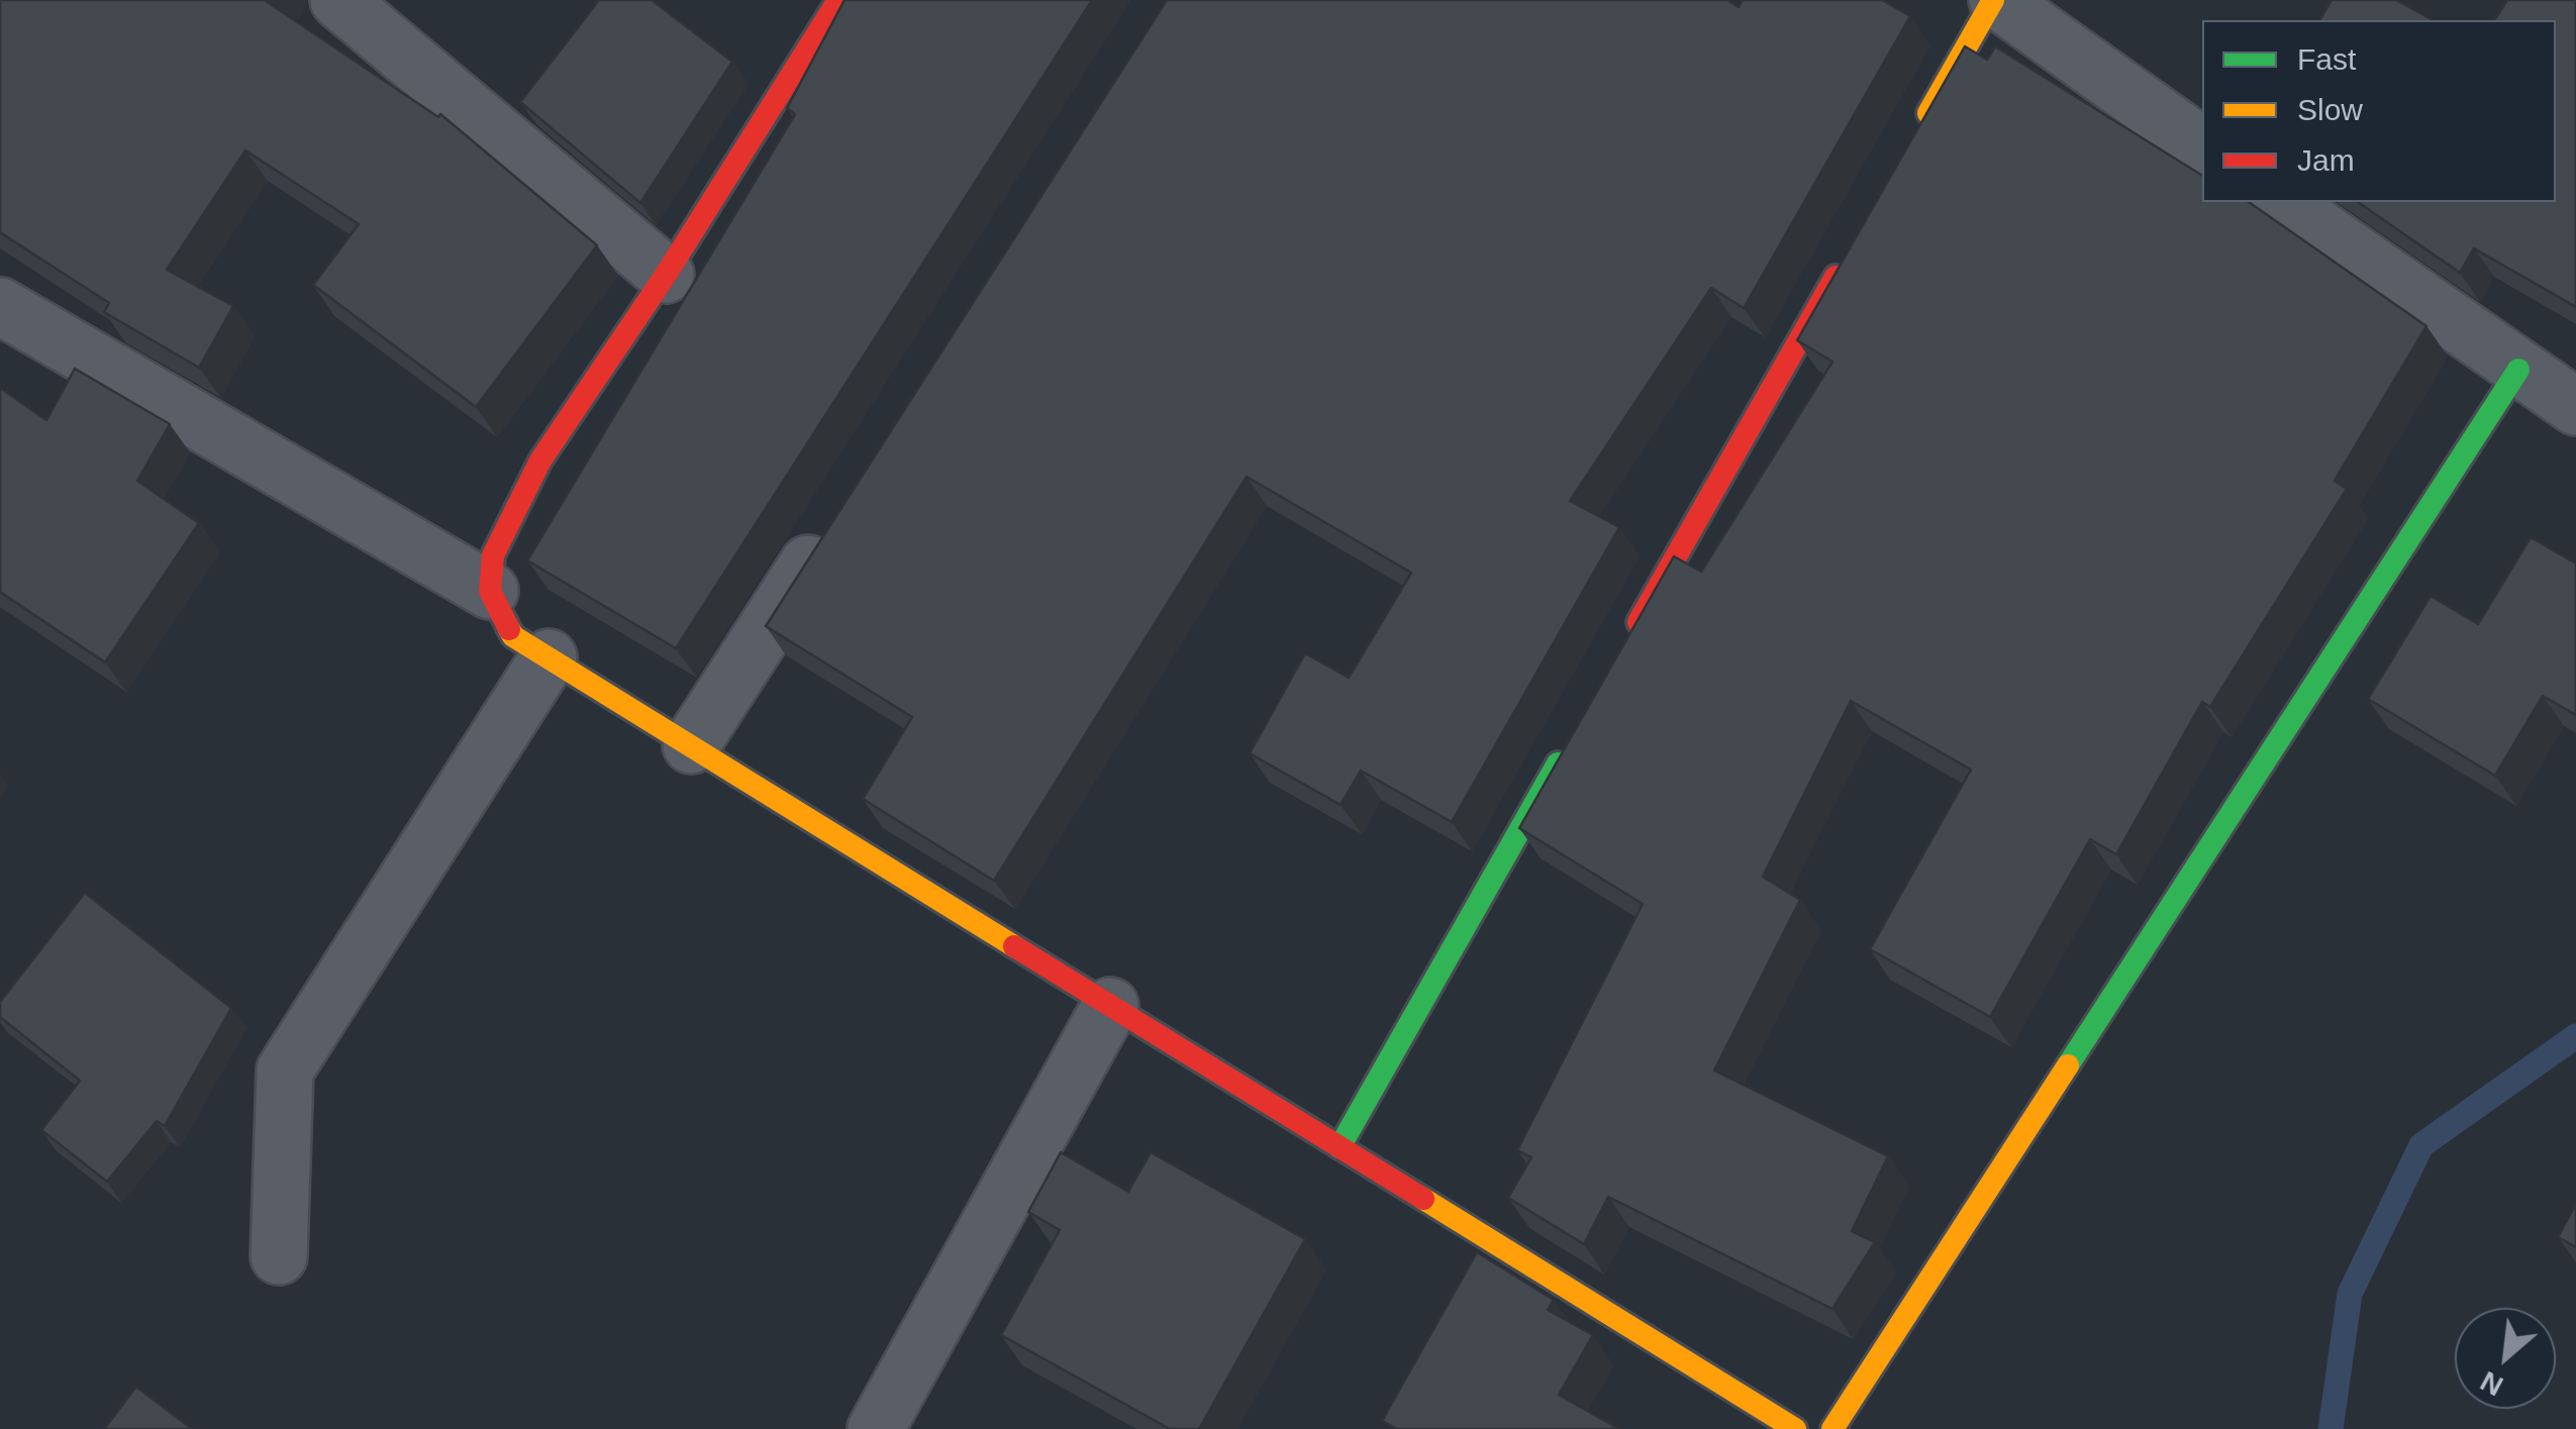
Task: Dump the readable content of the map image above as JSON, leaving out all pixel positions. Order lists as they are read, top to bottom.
{
  "legend": ["Fast", "Slow", "Jam"],
  "north": "bottom left"
}
